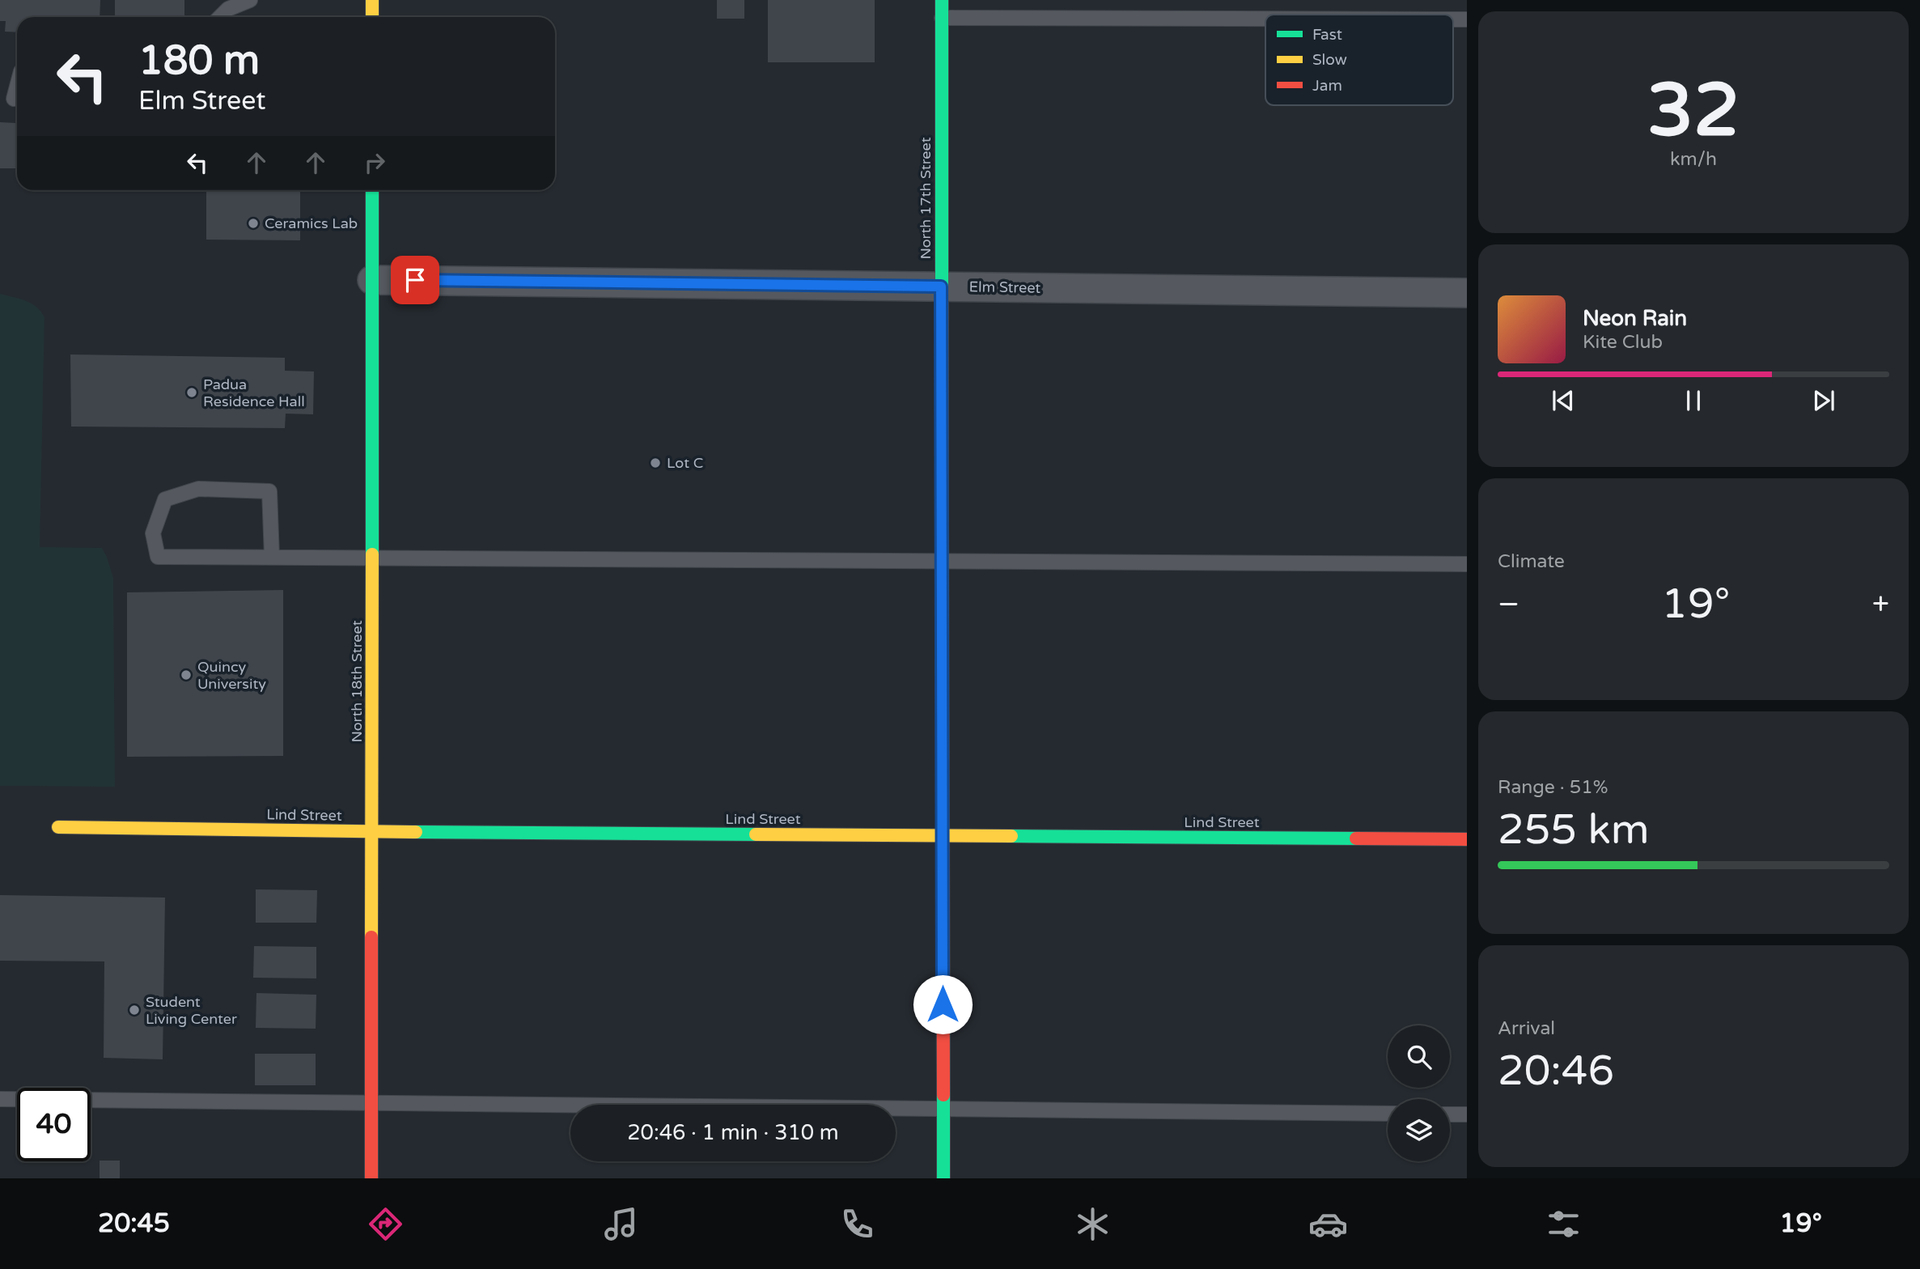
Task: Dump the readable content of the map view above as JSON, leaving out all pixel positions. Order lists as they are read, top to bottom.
{
  "streets": {
    "street": [
      "North 17th Street",
      "Elm Street",
      "North 18th Street",
      "Lind Street"
    ]
  },
  "crossings": [
    ["North 17th Street", "Elm Street"],
    ["North 17th Street", "Lind Street"],
    ["Elm Street", "North 18th Street"],
    ["North 18th Street", "Lind Street"]
  ],
  "places": [
    "Ceramics Lab",
    "Padua Residence Hall",
    "Lot C",
    "Quincy University",
    "Student Living Center"
  ],
  "legend": ["Fast", "Slow", "Jam"],
  "page": {
    "tile": [
      ["32", "km/h"],
      "Climate",
      ["Range · 51%", "255 km"],
      ["Arrival", "20:46"]
    ],
    "turn": ["180 m", "Elm Street"],
    "song": ["Neon Rain", "Kite Club"],
    "heat": ["−", "19°", "+"],
    "limit": "40",
    "trip": "20:46 · 1 min · 310 m",
    "tabs": ["20:45", "19°"]
  }
}
